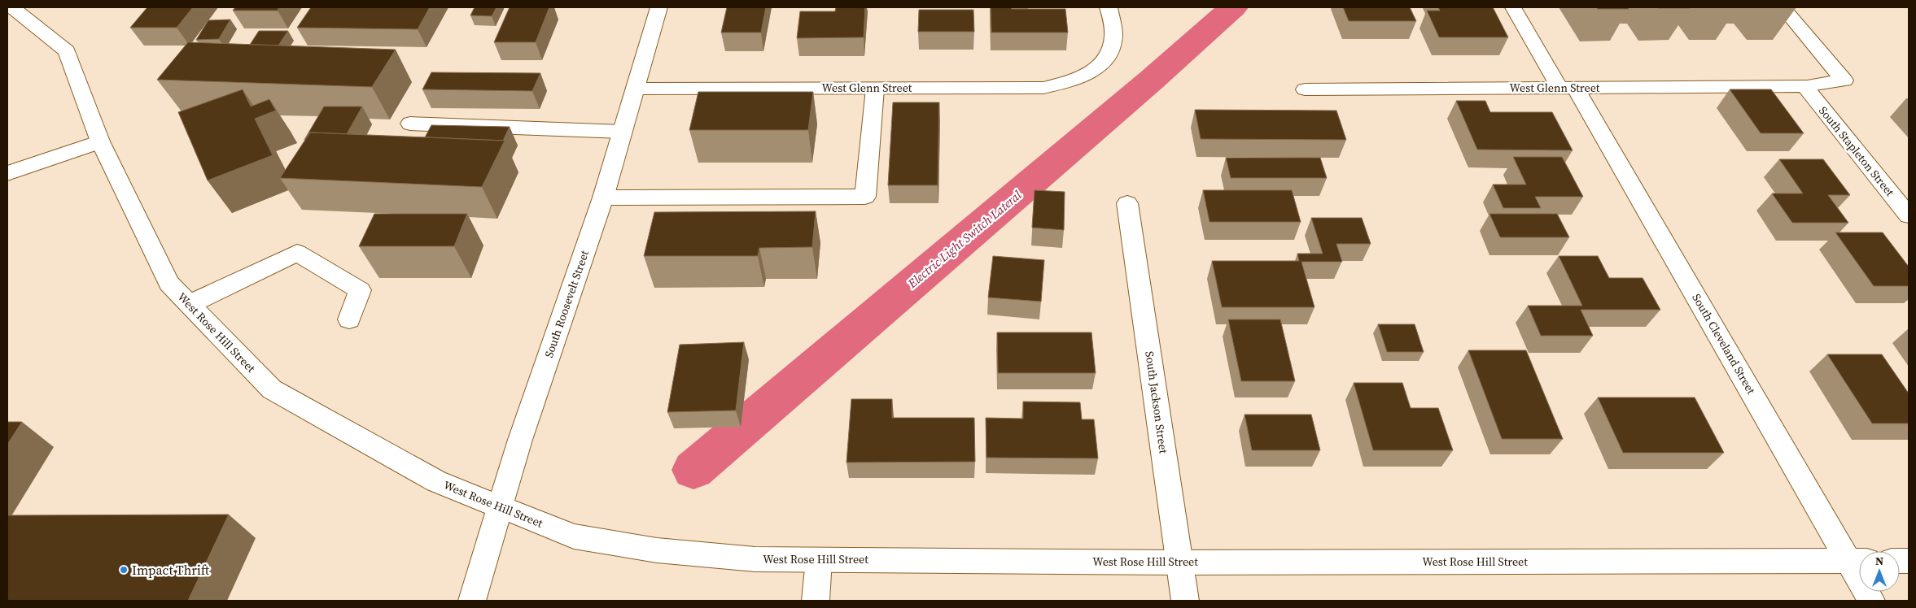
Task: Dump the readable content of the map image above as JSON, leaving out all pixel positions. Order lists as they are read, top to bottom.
{
  "streets": {
    "street": [
      "West Glenn Street",
      "South Stapleton Street",
      "South Roosevelt Street",
      "West Rose Hill Street",
      "South Cleveland Street",
      "South Jackson Street"
    ]
  },
  "crossings": [
    ["West Glenn Street", "South Stapleton Street"],
    ["West Glenn Street", "South Roosevelt Street"],
    ["West Glenn Street", "South Cleveland Street"],
    ["South Roosevelt Street", "West Rose Hill Street"],
    ["West Rose Hill Street", "South Cleveland Street"],
    ["West Rose Hill Street", "South Jackson Street"]
  ],
  "water": ["Electric Light Switch Lateral"],
  "places": ["Impact Thrift"],
  "north": "top"
}
